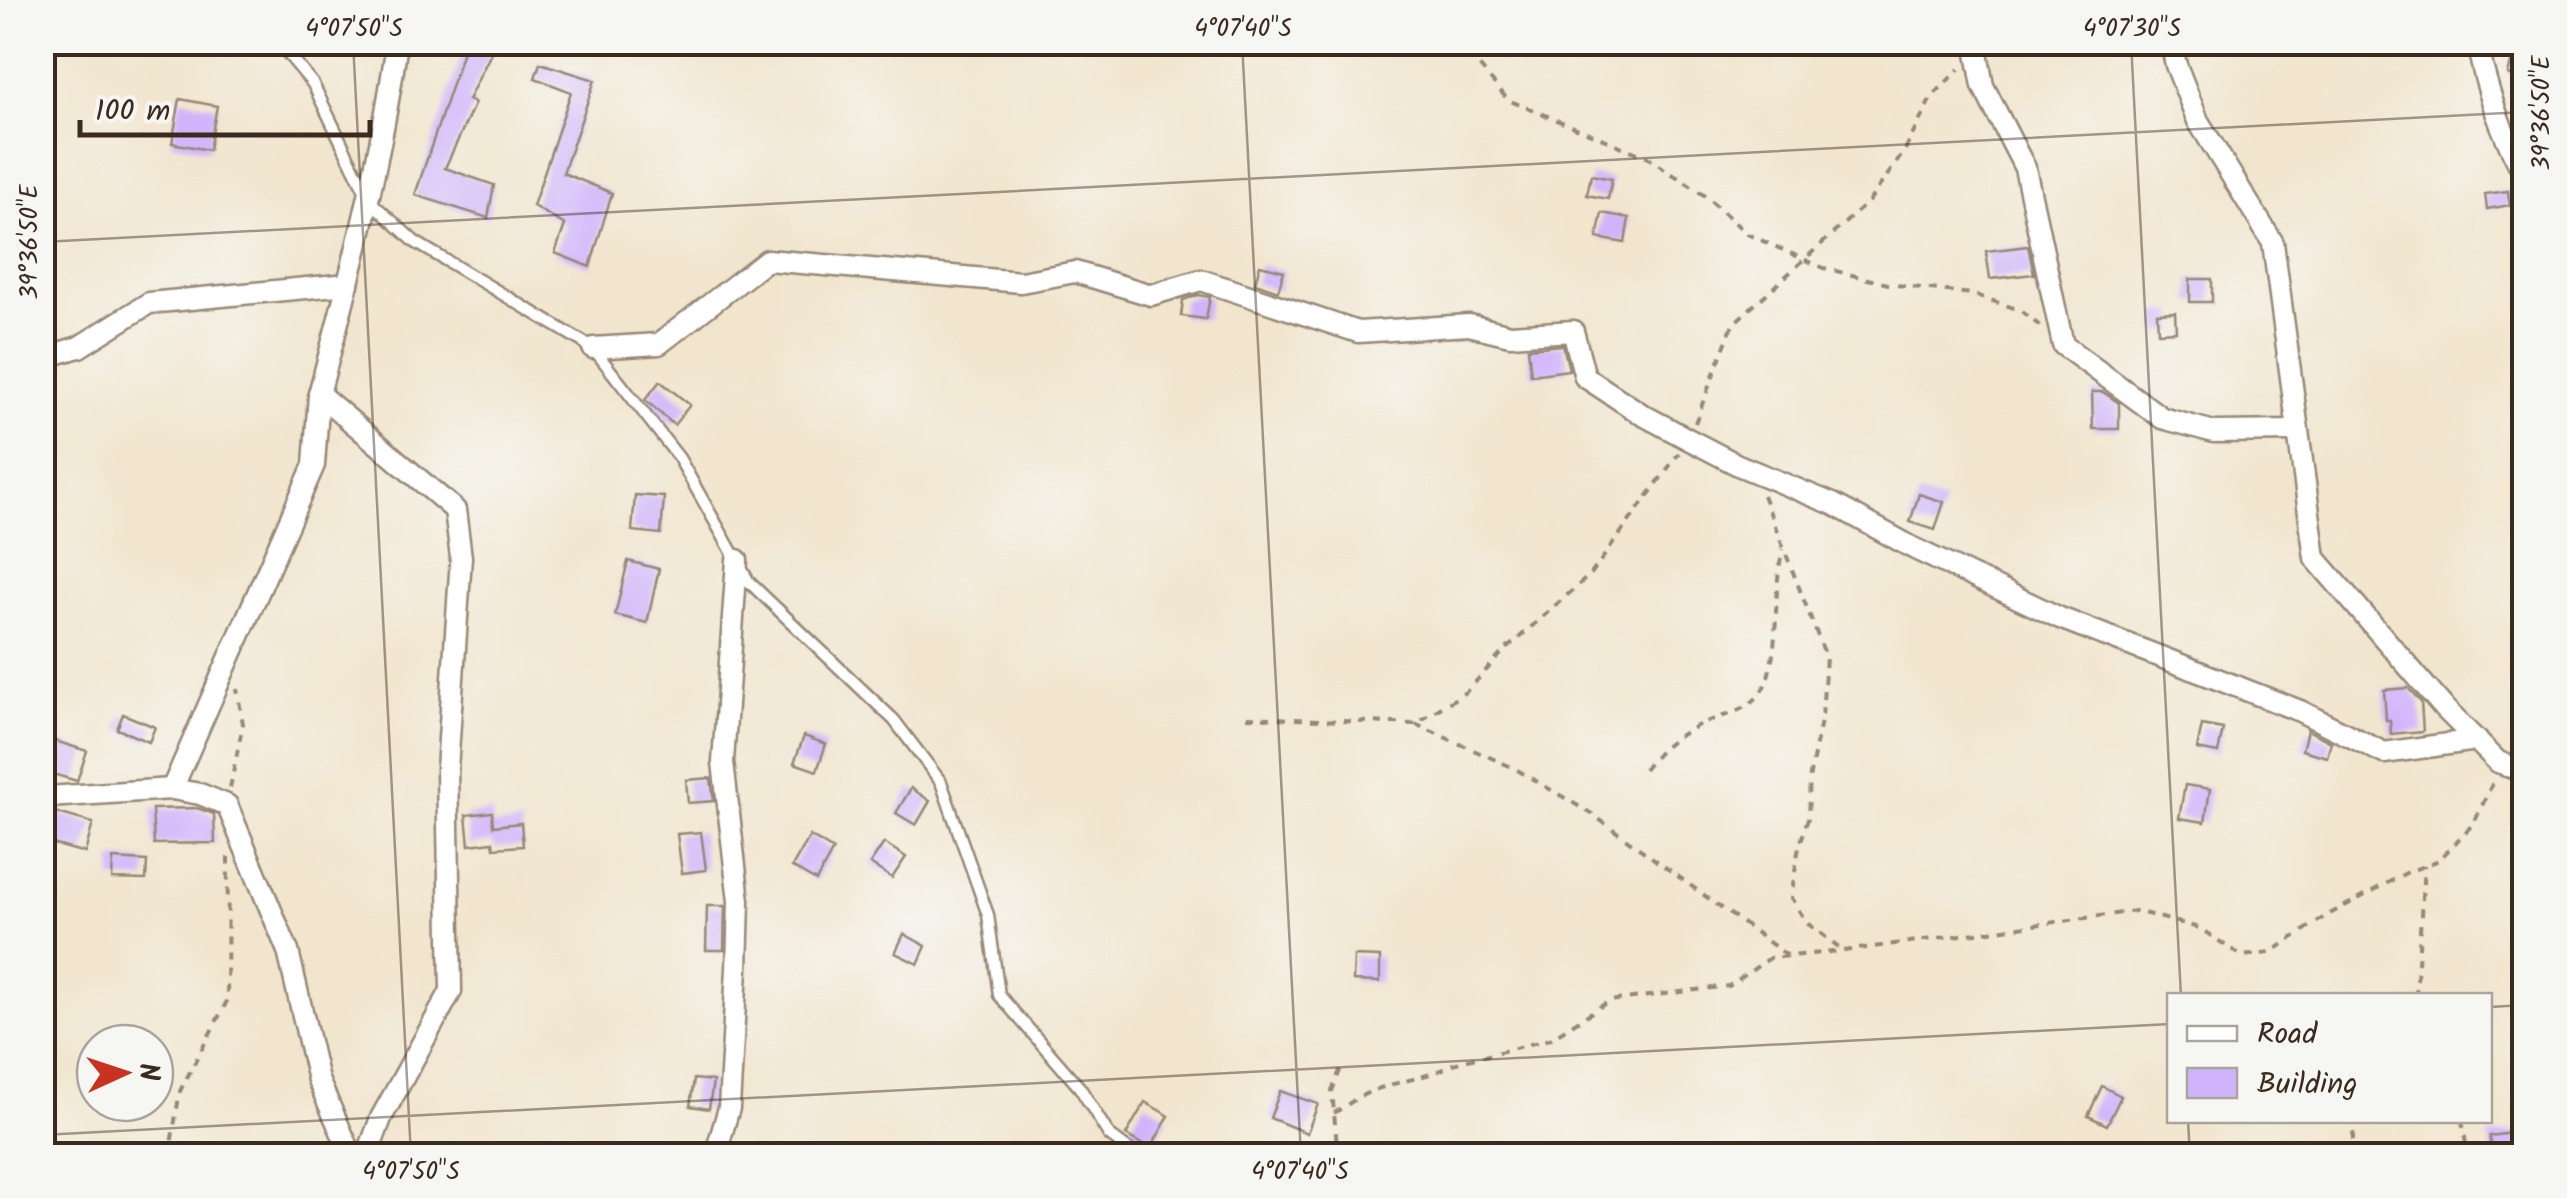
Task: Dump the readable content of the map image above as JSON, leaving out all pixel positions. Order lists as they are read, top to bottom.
{
  "legend": ["Road", "Building"],
  "scale_bar": "100 m",
  "north": "right",
  "coordinates": [
    "4°07'50\"S",
    "4°07'40\"S",
    "4°07'30\"S",
    "39°36'50\"E"
  ]
}
